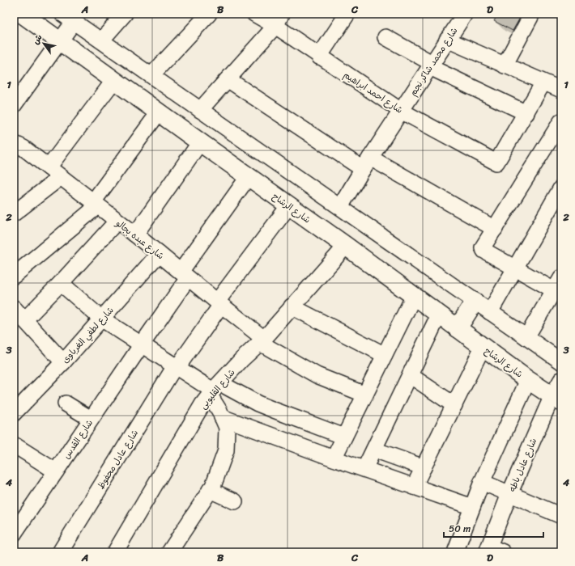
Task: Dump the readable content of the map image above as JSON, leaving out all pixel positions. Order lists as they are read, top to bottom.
{
  "streets": {
    "main road": ["شارع الرشاح"],
    "street": [
      "شارع محمد شاكر نجم",
      "شارع احمد ابراهيم",
      "شارع عبده بجالو",
      "شارع لطفي الغرباوى",
      "شارع القليوبى",
      "شارع القدس",
      "شارع عادل محفوظ",
      "شارع عادل باطه"
    ]
  },
  "crossings": [
    ["شارع محمد شاكر نجم", "شارع احمد ابراهيم"],
    ["شارع الرشاح", "شارع القليوبى"],
    ["شارع الرشاح", "شارع القدس"],
    ["شارع الرشاح", "شارع عادل محفوظ"],
    ["شارع الرشاح", "شارع عادل باطه"],
    ["شارع عبده بجالو", "شارع لطفي الغرباوى"],
    ["شارع عبده بجالو", "شارع القليوبى"],
    ["شارع عبده بجالو", "شارع القدس"],
    ["شارع عبده بجالو", "شارع عادل محفوظ"]
  ],
  "scale_bar": "50 m",
  "north": "top left",
  "grid": {
    "columns": [
      "A",
      "B",
      "C",
      "D"
    ],
    "rows": [
      "1",
      "2",
      "3",
      "4"
    ]
  }
}
